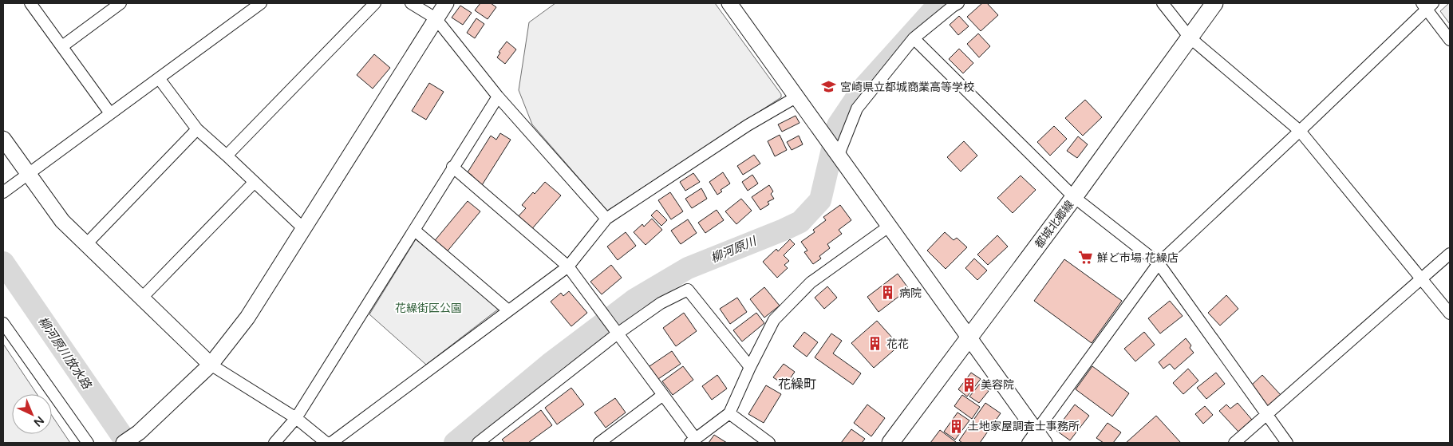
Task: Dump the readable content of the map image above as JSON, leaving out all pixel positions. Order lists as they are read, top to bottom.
{
  "streets": {
    "main road": ["都城北郷線"]
  },
  "districts": ["花繰町"],
  "water": ["柳河原川", "柳河原川放水路"],
  "parks": ["花繰街区公園"],
  "places": {
    "school or university": ["宮崎県立都城商業高等学校"],
    "supermarket": ["鮮ど市場 花繰店"],
    "building": [
      "病院",
      "花花",
      "美容院",
      "土地家屋調査士事務所"
    ]
  },
  "north": "bottom right"
}
